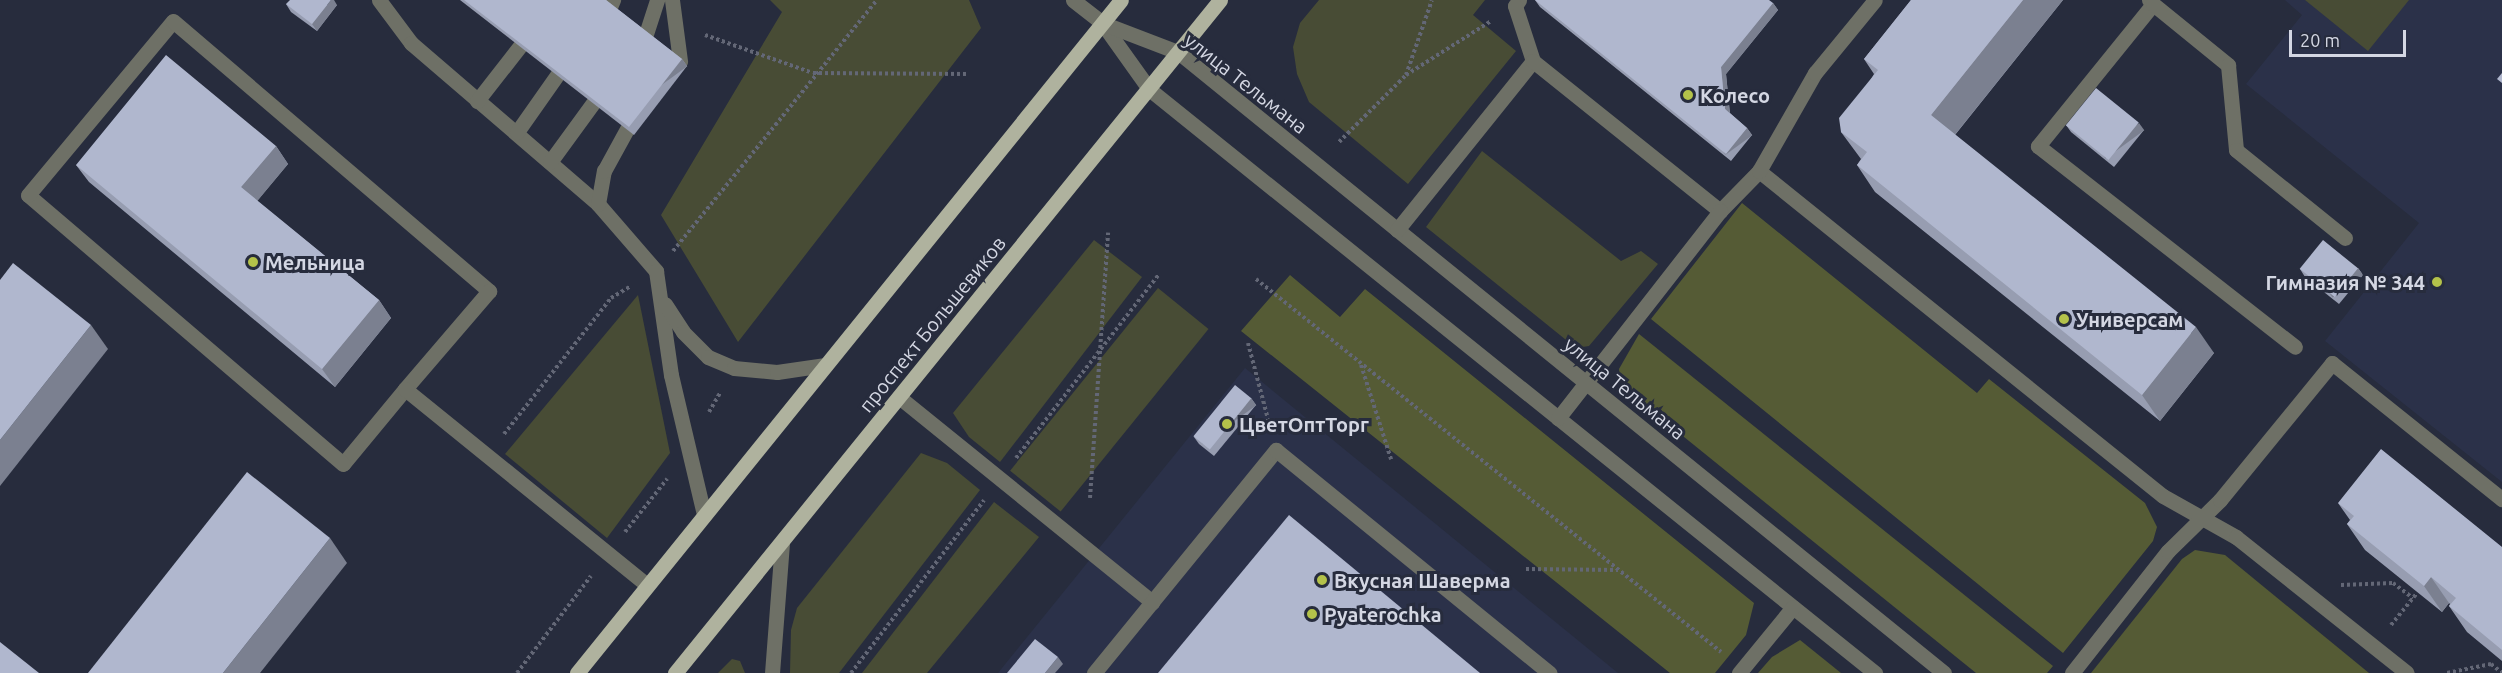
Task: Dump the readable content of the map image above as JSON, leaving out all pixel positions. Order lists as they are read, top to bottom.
{
  "streets": {
    "main road": ["проспект Большевиков"],
    "street": ["улица Тельмана"]
  },
  "crossings": [
    ["улица Тельмана", "проспект Большевиков"]
  ],
  "places": [
    "Колесо",
    "Мельница",
    "Гимназия № 344",
    "Универсам",
    "ЦветОптТорг",
    "Вкусная Шаверма",
    "Pyaterochka"
  ],
  "scale_bar": "20 m"
}
